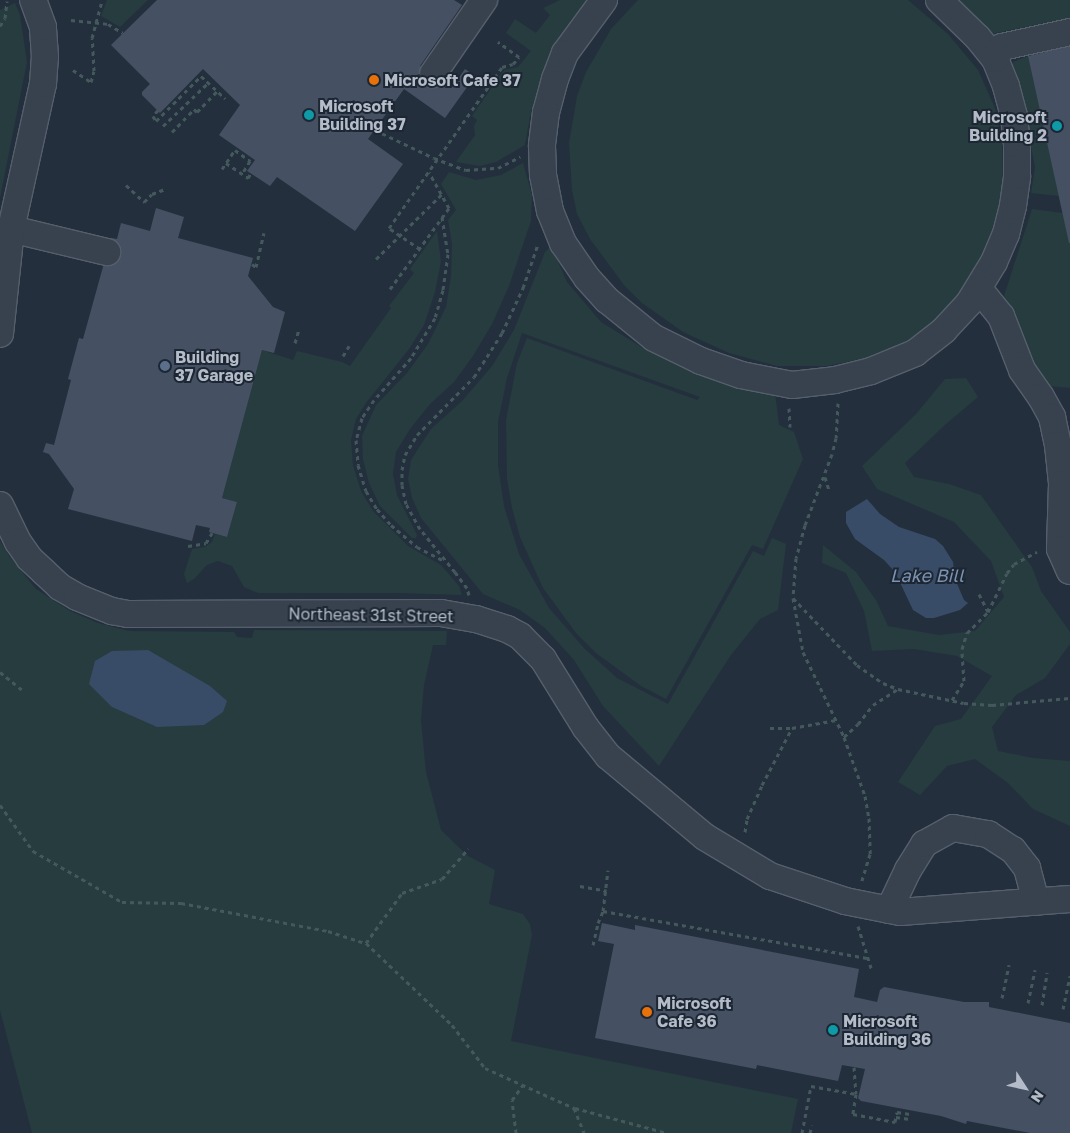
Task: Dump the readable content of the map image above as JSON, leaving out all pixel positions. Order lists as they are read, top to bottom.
{
  "streets": {
    "street": ["Northeast 31st Street"]
  },
  "water": ["Lake Bill"],
  "places": [
    "Microsoft Cafe 37",
    "Microsoft Building 37",
    "Microsoft Building 2",
    "Building 37 Garage",
    "Microsoft Cafe 36",
    "Microsoft Building 36"
  ],
  "north": "bottom right"
}
